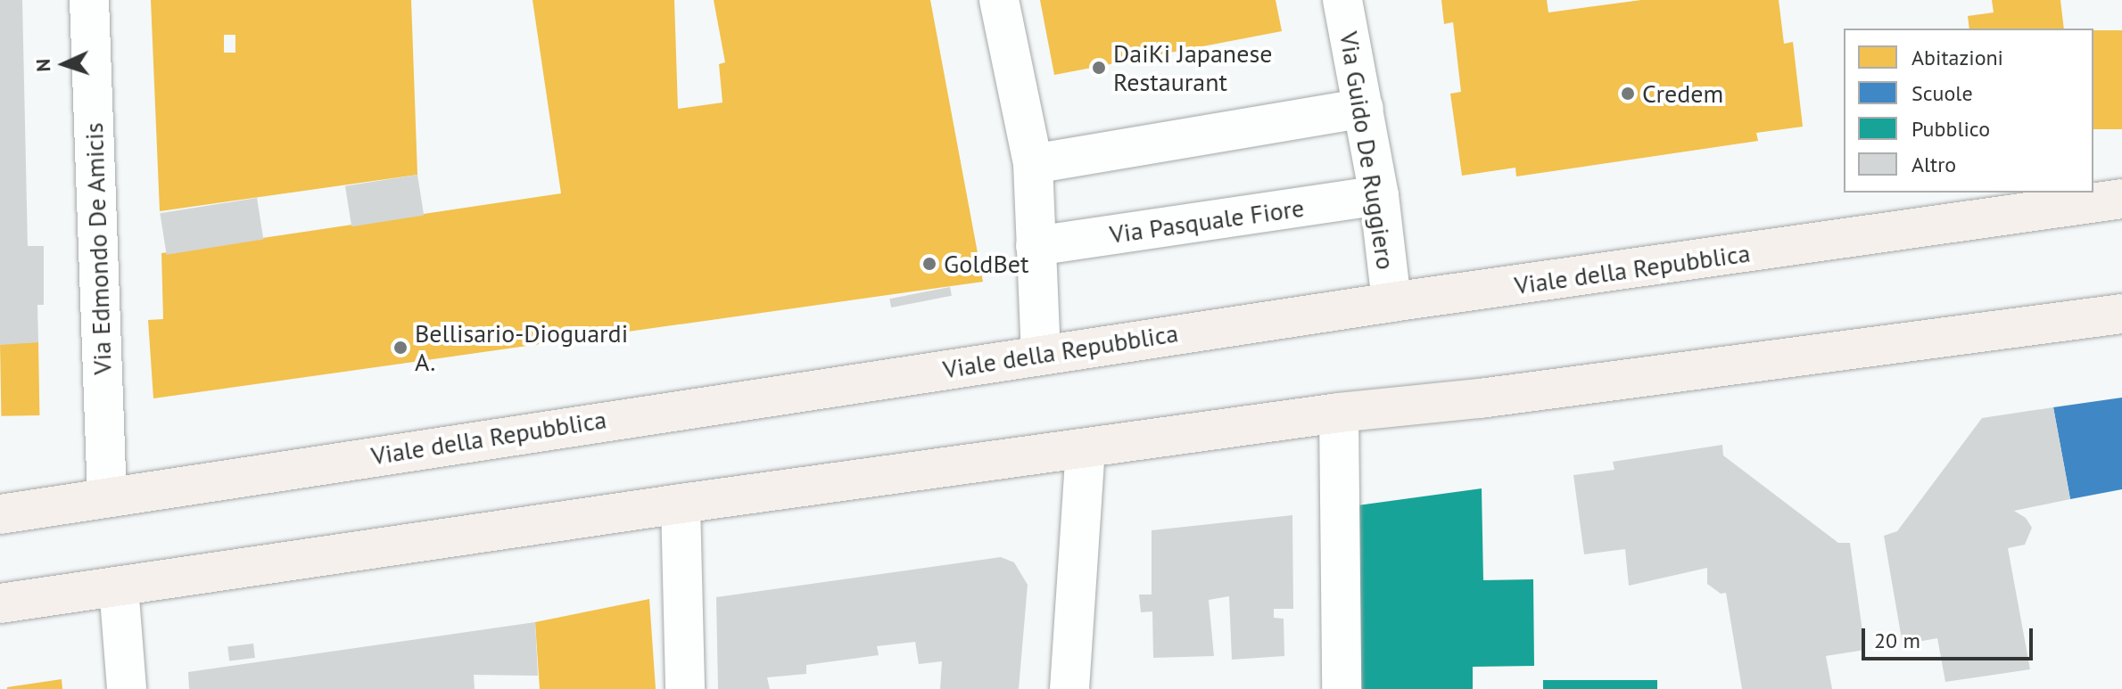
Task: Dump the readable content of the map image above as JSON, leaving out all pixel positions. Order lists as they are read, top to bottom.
{
  "streets": {
    "main road": ["Viale della Repubblica"],
    "street": ["Via Guido De Ruggiero", "Via Pasquale Fiore", "Via Edmondo De Amicis"]
  },
  "crossings": [
    ["Via Guido De Ruggiero", "Via Pasquale Fiore"],
    ["Via Guido De Ruggiero", "Viale della Repubblica"],
    ["Via Edmondo De Amicis", "Viale della Repubblica"]
  ],
  "places": [
    "DaiKi Japanese Restaurant",
    "Credem",
    "GoldBet",
    "Bellisario-Dioguardi A."
  ],
  "legend": [
    "Abitazioni",
    "Scuole",
    "Pubblico",
    "Altro"
  ],
  "scale_bar": "20 m",
  "north": "left"
}
